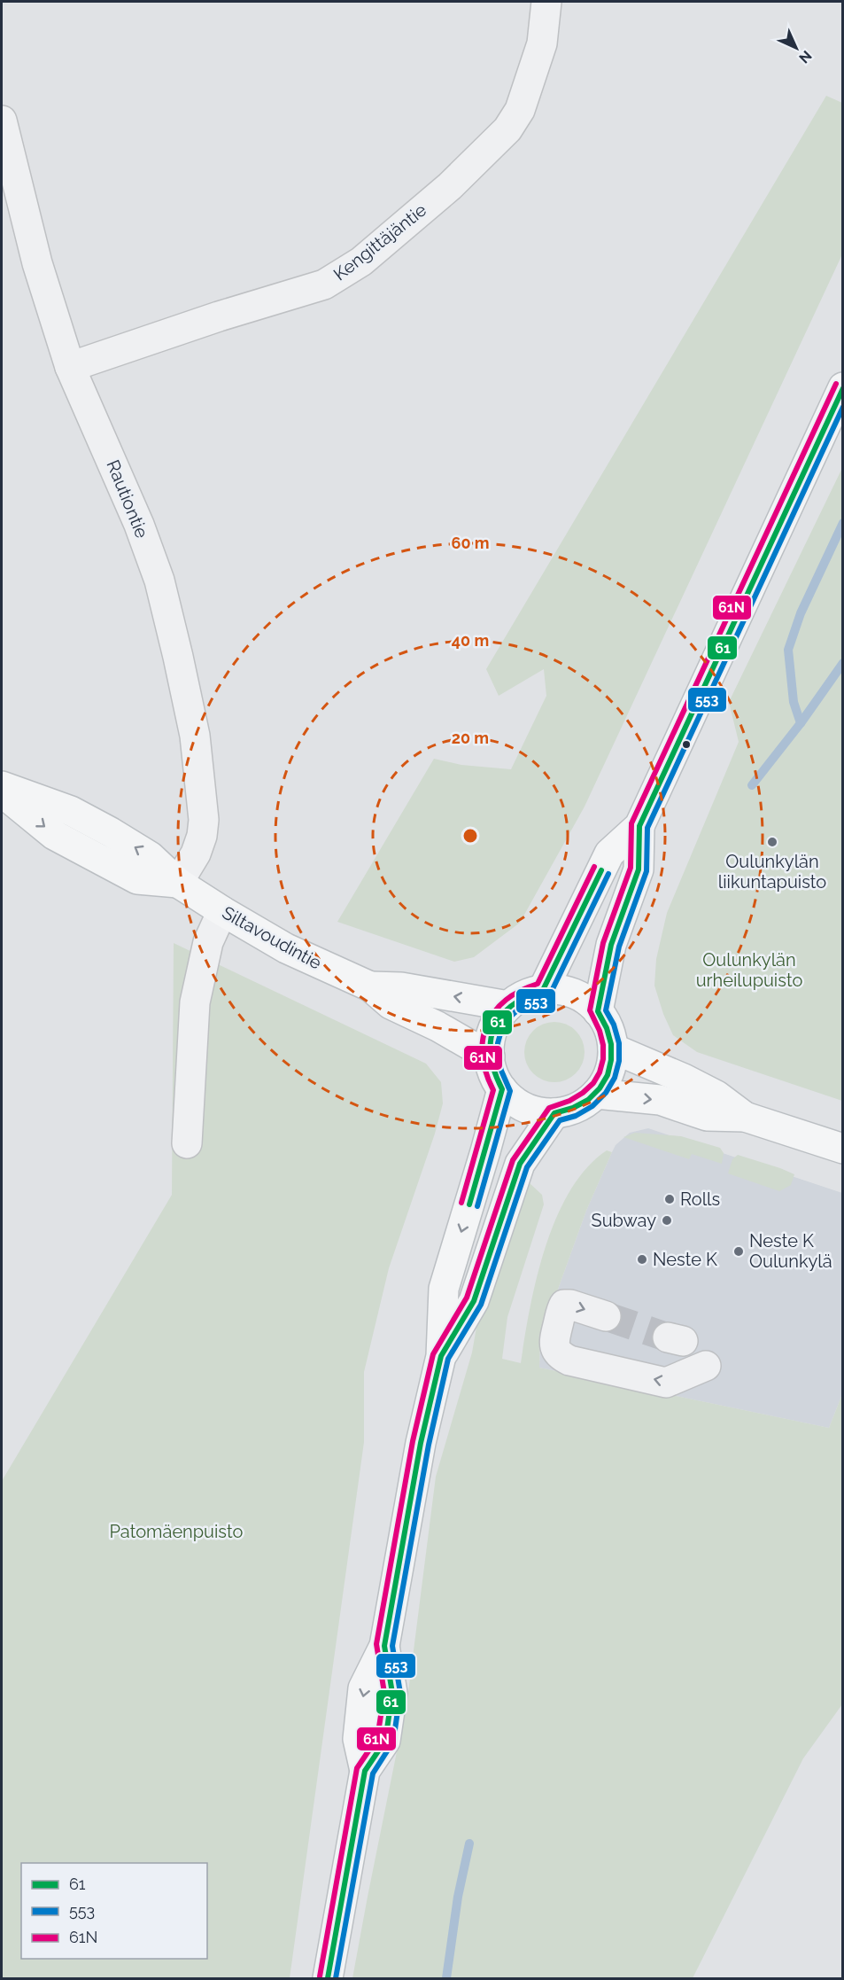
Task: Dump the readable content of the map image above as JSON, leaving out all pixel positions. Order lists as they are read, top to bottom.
{
  "streets": {
    "main road": ["Siltavoudintie"],
    "street": ["Kengittäjäntie", "Rautiontie"]
  },
  "crossings": [
    ["Kengittäjäntie", "Rautiontie"],
    ["Rautiontie", "Siltavoudintie"]
  ],
  "parks": ["Oulunkylän urheilupuisto", "Patomäenpuisto"],
  "places": [
    "Oulunkylän liikuntapuisto",
    "Rolls",
    "Subway",
    "Neste K Oulunkylä",
    "Neste K"
  ],
  "lines": ["transit line 61N", "transit line 61", "transit line 553"],
  "legend": ["61", "553", "61N"],
  "north": "bottom right",
  "rings": ["60 m", "40 m", "20 m"]
}
